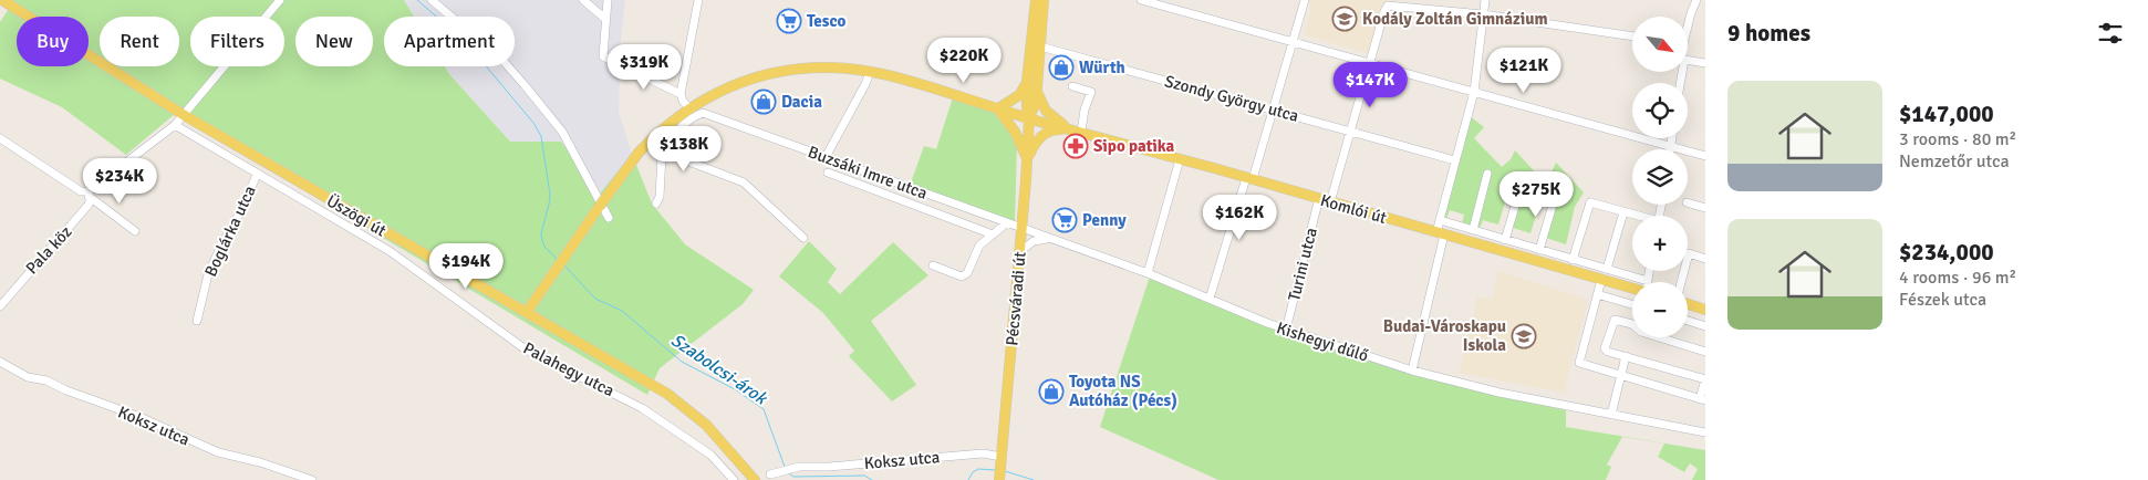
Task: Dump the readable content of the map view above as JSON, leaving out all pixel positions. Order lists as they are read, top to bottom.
{
  "streets": {
    "main road": ["Komlói út", "Üszögi út", "Pécsváradi út"],
    "street": [
      "Szondy György utca",
      "Buzsáki Imre utca",
      "Boglárka utca",
      "Pala köz",
      "Turini utca",
      "Kishegyi dűlő",
      "Palahegy utca",
      "Koksz utca"
    ]
  },
  "crossings": [
    ["Buzsáki Imre utca", "Pécsváradi út"],
    ["Buzsáki Imre utca", "Kishegyi dűlő"],
    ["Komlói út", "Üszögi út"],
    ["Komlói út", "Turini utca"],
    ["Komlói út", "Pécsváradi út"],
    ["Boglárka utca", "Palahegy utca"],
    ["Turini utca", "Kishegyi dűlő"],
    ["Pécsváradi út", "Kishegyi dűlő"],
    ["Pécsváradi út", "Koksz utca"]
  ],
  "water": ["Szabolcsi-árok"],
  "places": {
    "school or university": ["Kodály Zoltán Gimnázium", "Budai-Városkapu Iskola"],
    "supermarket": ["Tesco", "Penny"],
    "shop": ["Würth", "Dacia", "Toyota NS Autóház (Pécs)"],
    "pharmacy": ["Sipo patika"]
  },
  "north": "bottom right",
  "page": {
    "heading": "9 homes",
    "map_buttons": ["+", "−"],
    "chip": [
      "Buy",
      "Rent",
      "Filters",
      "New",
      "Apartment"
    ],
    "price": [
      "$220K",
      "$319K",
      "$121K",
      "$147K",
      "$138K",
      "$234K",
      "$275K",
      "$162K",
      "$194K"
    ],
    "list": [
      {
        "name": "$147,000",
        "note": "3 rooms · 80 m² · Nemzetőr utca"
      },
      {
        "name": "$234,000",
        "note": "4 rooms · 96 m² · Fészek utca"
      }
    ]
  }
}
